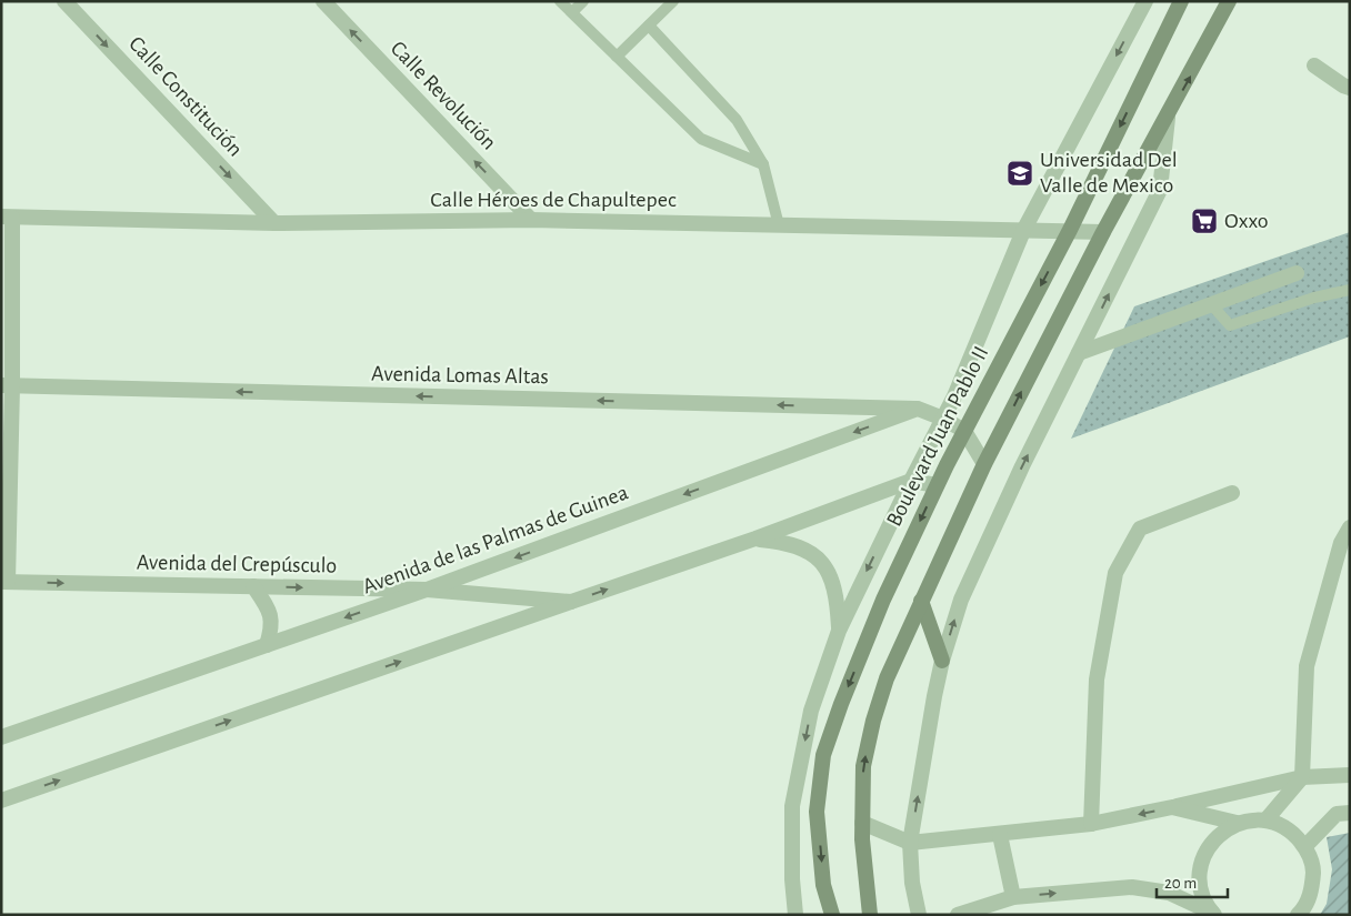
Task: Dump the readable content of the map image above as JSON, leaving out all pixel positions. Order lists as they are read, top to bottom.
{
  "streets": {
    "main road": ["Boulevard Juan Pablo II"],
    "street": [
      "Calle Revolución",
      "Calle Constitución",
      "Calle Héroes de Chapultepec",
      "Avenida Lomas Altas",
      "Avenida de las Palmas de Guinea",
      "Avenida del Crepúsculo"
    ]
  },
  "crossings": [
    ["Calle Revolución", "Calle Héroes de Chapultepec"],
    ["Calle Constitución", "Calle Héroes de Chapultepec"],
    ["Calle Héroes de Chapultepec", "Boulevard Juan Pablo II"],
    ["Avenida Lomas Altas", "Avenida de las Palmas de Guinea"],
    ["Avenida de las Palmas de Guinea", "Avenida del Crepúsculo"]
  ],
  "one_way": ["Calle Revolución", "Calle Constitución", "Avenida Lomas Altas"],
  "places": {
    "school or university": ["Universidad Del Valle de Mexico"],
    "supermarket": ["Oxxo"]
  },
  "scale_bar": "20 m"
}
